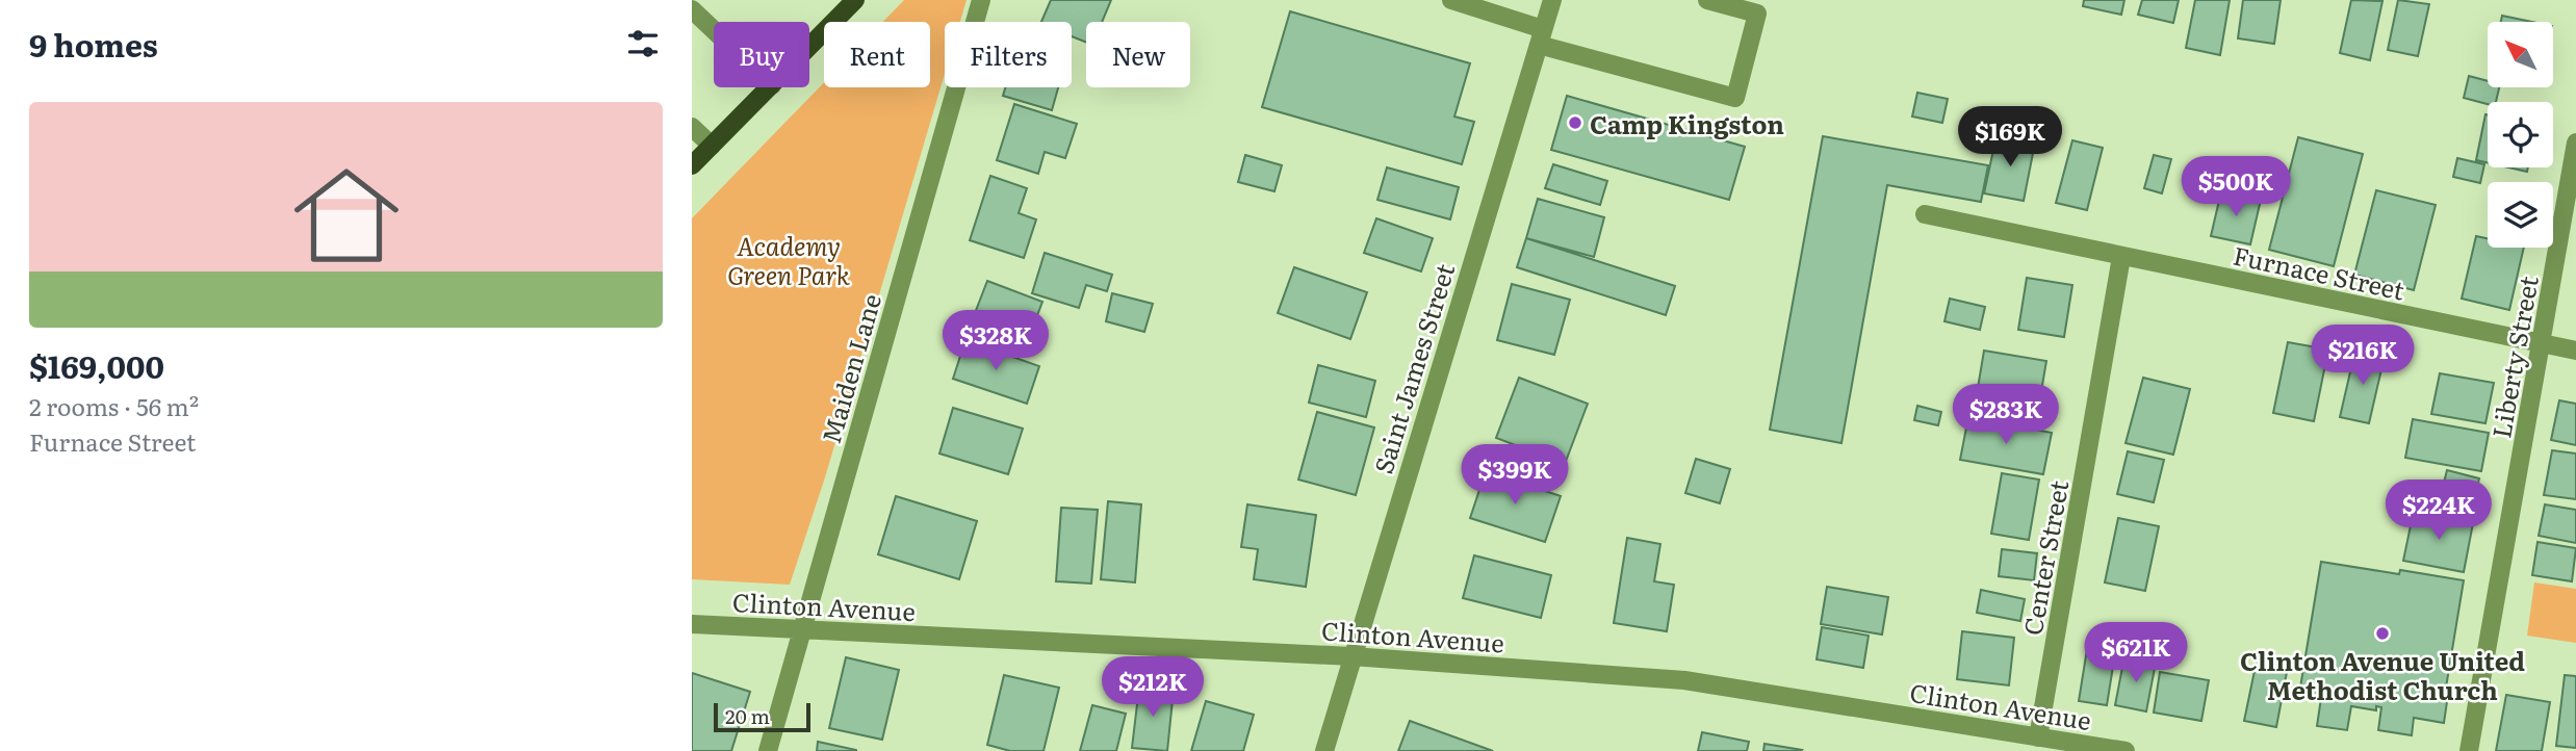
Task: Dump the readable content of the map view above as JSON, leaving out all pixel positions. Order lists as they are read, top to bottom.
{
  "streets": {
    "street": [
      "Furnace Street",
      "Liberty Street",
      "Maiden Lane",
      "Saint James Street",
      "Center Street",
      "Clinton Avenue"
    ]
  },
  "crossings": [
    ["Furnace Street", "Liberty Street"],
    ["Furnace Street", "Center Street"],
    ["Maiden Lane", "Clinton Avenue"],
    ["Saint James Street", "Clinton Avenue"],
    ["Center Street", "Clinton Avenue"]
  ],
  "parks": ["Academy Green Park"],
  "places": ["Camp Kingston", "Clinton Avenue United Methodist Church"],
  "scale_bar": "20 m",
  "north": "top left",
  "page": {
    "heading": "9 homes",
    "chip": [
      "Buy",
      "Rent",
      "Filters",
      "New"
    ],
    "list": [
      {
        "name": "$169,000",
        "note": "2 rooms · 56 m² · Furnace Street"
      }
    ],
    "price": [
      "$169K",
      "$500K",
      "$328K",
      "$216K",
      "$283K",
      "$399K",
      "$224K",
      "$621K",
      "$212K"
    ],
    "scale": "20 m"
  }
}
